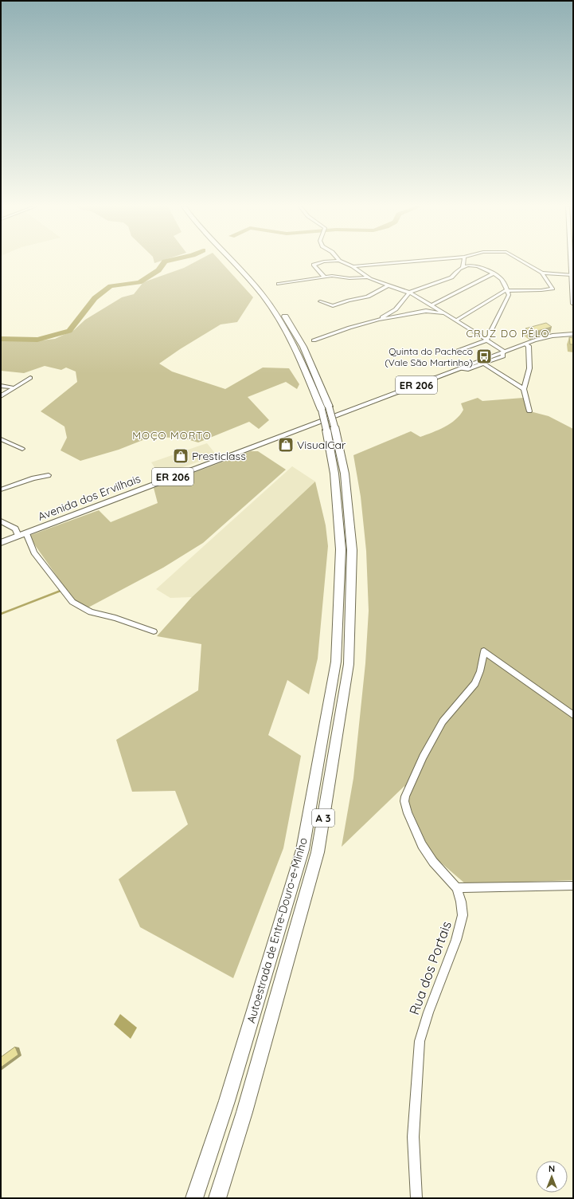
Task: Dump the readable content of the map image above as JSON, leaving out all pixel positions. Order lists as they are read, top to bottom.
{
  "streets": {
    "highway": ["A 3", "Autoestrada de Entre-Douro-e-Minho"],
    "main road": ["ER 206", "Avenida dos Ervilhais"],
    "street": ["Rua dos Portais"]
  },
  "crossings": [
    ["ER 206", "Avenida dos Ervilhais"],
    ["ER 206", "Autoestrada de Entre-Douro-e-Minho"],
    ["Avenida dos Ervilhais", "Autoestrada de Entre-Douro-e-Minho"]
  ],
  "districts": ["CRUZ DO PÊLO", "MOÇO MORTO"],
  "places": {
    "bus stop": ["Quinta do Pacheco (Vale São Martinho)"],
    "shop": ["VisualCar", "Presticlass"]
  },
  "north": "top"
}
